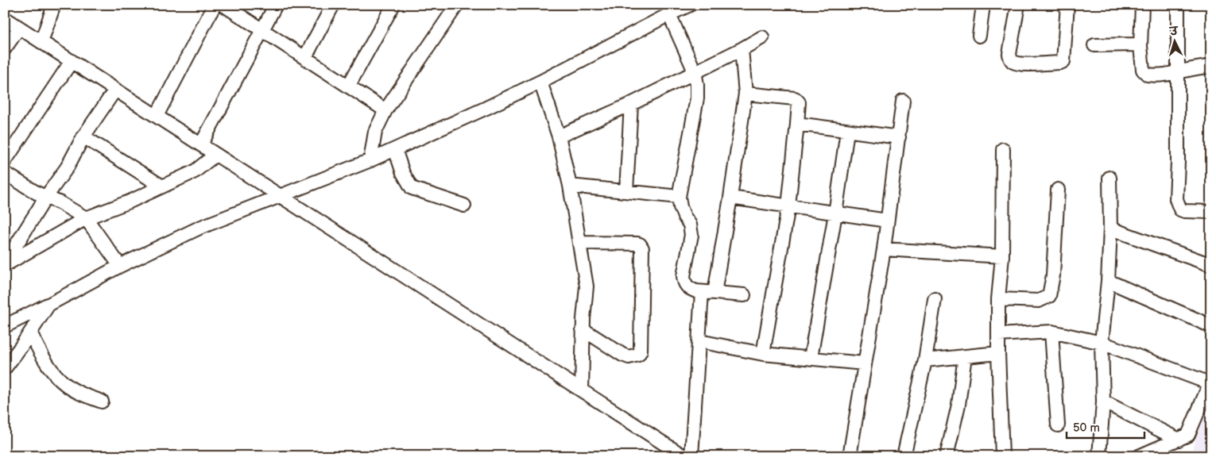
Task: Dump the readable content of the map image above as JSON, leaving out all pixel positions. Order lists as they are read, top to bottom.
{
  "scale_bar": "50 m",
  "north": "top"
}
